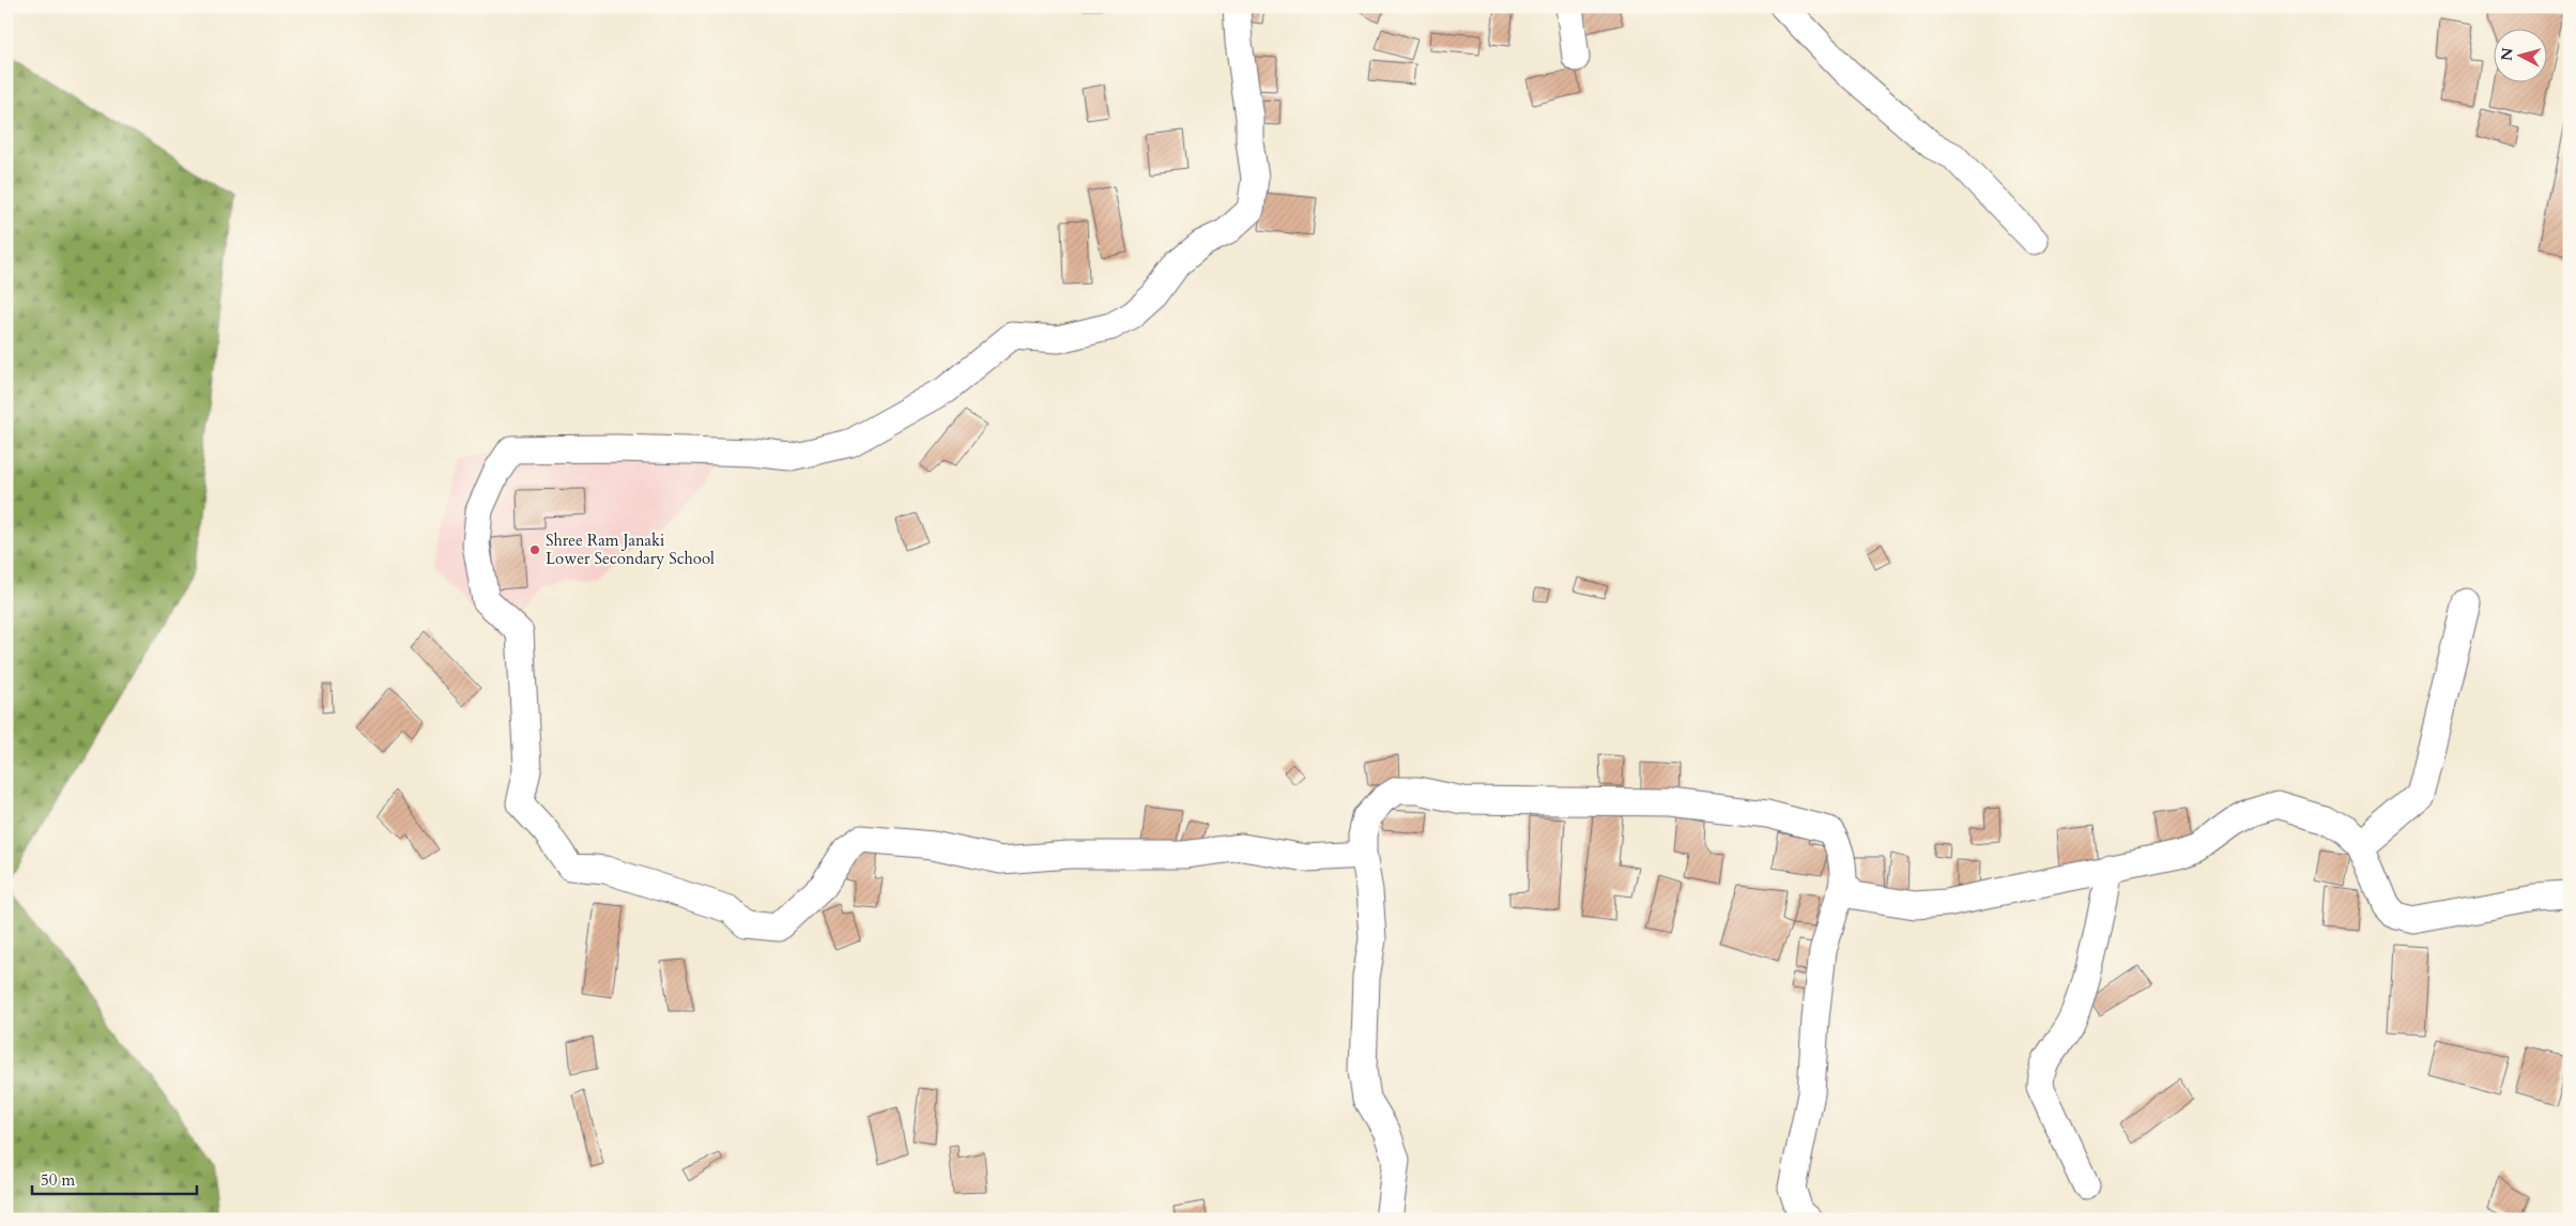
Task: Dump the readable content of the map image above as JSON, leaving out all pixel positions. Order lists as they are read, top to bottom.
{
  "places": ["Shree Ram Janaki Lower Secondary School"],
  "scale_bar": "50 m",
  "north": "left"
}
